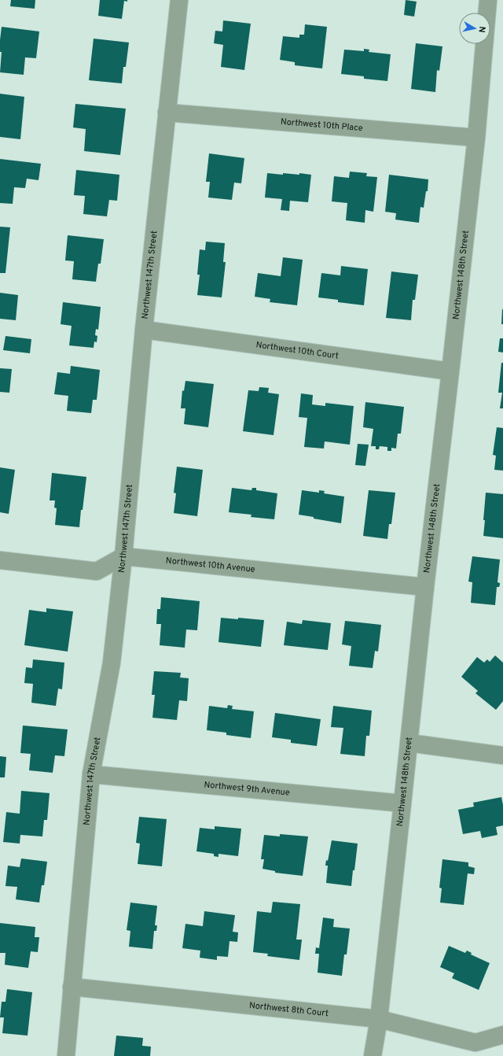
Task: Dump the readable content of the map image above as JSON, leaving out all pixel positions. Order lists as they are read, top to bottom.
{
  "streets": {
    "street": [
      "Northwest 10th Place",
      "Northwest 147th Street",
      "Northwest 148th Street",
      "Northwest 10th Court",
      "Northwest 10th Avenue",
      "Northwest 9th Avenue",
      "Northwest 8th Court"
    ]
  },
  "crossings": [
    ["Northwest 10th Place", "Northwest 147th Street"],
    ["Northwest 10th Place", "Northwest 148th Street"],
    ["Northwest 147th Street", "Northwest 10th Court"],
    ["Northwest 147th Street", "Northwest 10th Avenue"],
    ["Northwest 147th Street", "Northwest 9th Avenue"],
    ["Northwest 147th Street", "Northwest 8th Court"],
    ["Northwest 148th Street", "Northwest 10th Court"],
    ["Northwest 148th Street", "Northwest 10th Avenue"],
    ["Northwest 148th Street", "Northwest 9th Avenue"],
    ["Northwest 148th Street", "Northwest 8th Court"]
  ],
  "north": "right"
}
